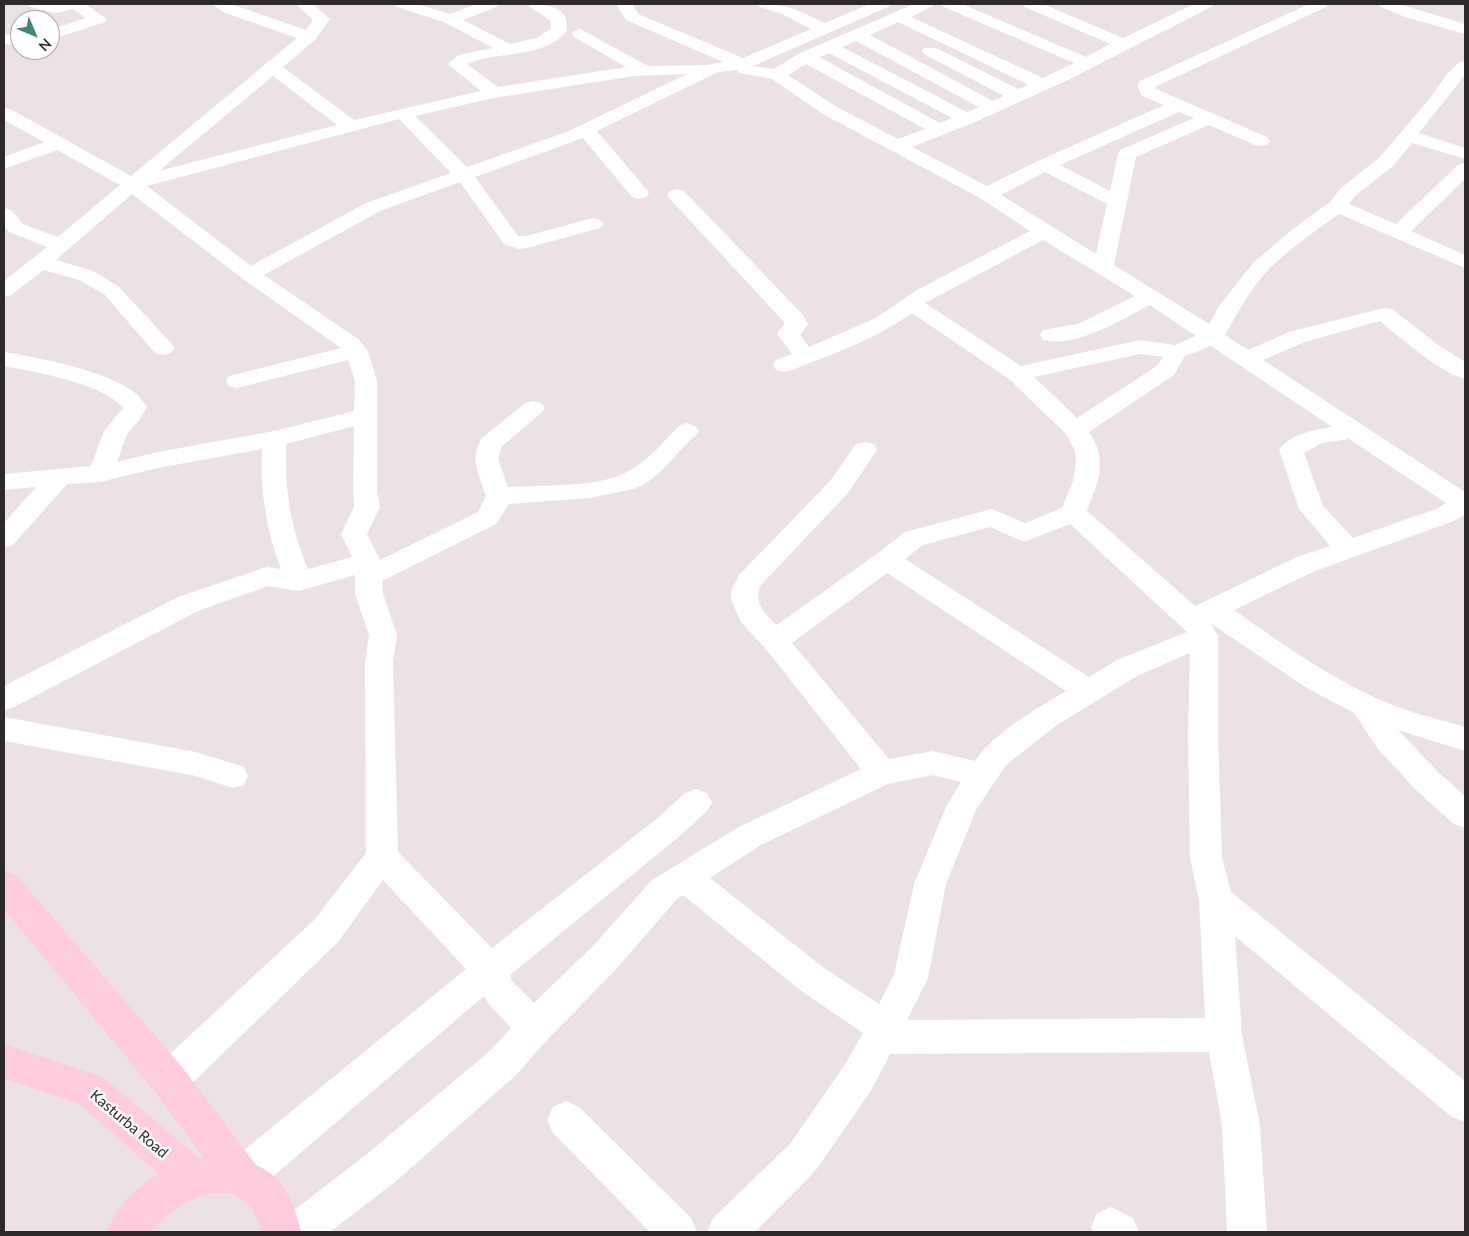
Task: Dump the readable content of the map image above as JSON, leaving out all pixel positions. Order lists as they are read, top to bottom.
{
  "streets": {
    "main road": ["Kasturba Road"]
  },
  "north": "bottom right"
}
